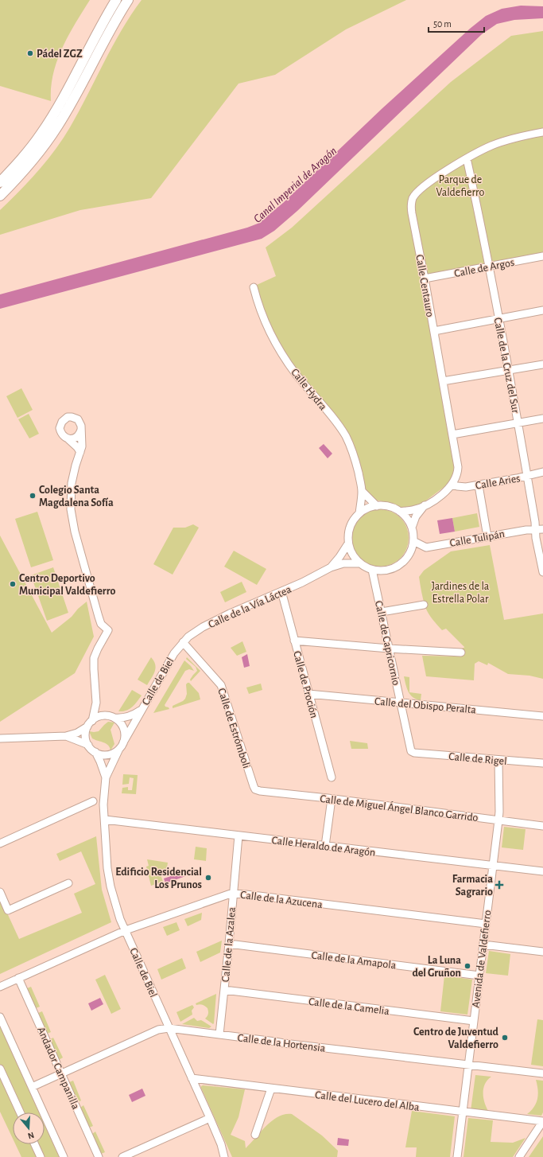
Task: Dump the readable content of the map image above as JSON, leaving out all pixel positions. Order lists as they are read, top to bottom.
{
  "streets": {
    "street": [
      "Calle de Argos",
      "Calle Centauro",
      "Calle de la Cruz del Sur",
      "Calle Hydra",
      "Calle Aries",
      "Calle Tulipán",
      "Calle de la Vía Láctea",
      "Calle de Capricornio",
      "Calle de Biel",
      "Calle de Proción",
      "Calle del Obispo Peralta",
      "Calle de Estrómboli",
      "Calle de Rigel",
      "Calle de Miguel Ángel Blanco Garrido",
      "Calle Heraldo de Aragón",
      "Calle de la Azucena",
      "Calle de la Azalea",
      "Avenida de Valdefierro",
      "Calle de la Amapola",
      "Calle de la Camelia",
      "Calle de la Hortensia",
      "Andador Campanilla",
      "Calle del Lucero del Alba"
    ]
  },
  "crossings": [
    ["Calle de Argos", "Calle Centauro"],
    ["Calle de Argos", "Calle de la Cruz del Sur"],
    ["Calle Centauro", "Calle de la Cruz del Sur"],
    ["Calle Centauro", "Calle Hydra"],
    ["Calle Centauro", "Calle Aries"],
    ["Calle Centauro", "Calle Tulipán"],
    ["Calle Centauro", "Calle de la Vía Láctea"],
    ["Calle Centauro", "Calle de Capricornio"],
    ["Calle de la Cruz del Sur", "Calle Aries"],
    ["Calle de la Cruz del Sur", "Calle Tulipán"],
    ["Calle Hydra", "Calle Tulipán"],
    ["Calle Hydra", "Calle de la Vía Láctea"],
    ["Calle Hydra", "Calle de Capricornio"],
    ["Calle Tulipán", "Calle de la Vía Láctea"],
    ["Calle Tulipán", "Calle de Capricornio"],
    ["Calle de la Vía Láctea", "Calle de Capricornio"],
    ["Calle de la Vía Láctea", "Calle de Biel"],
    ["Calle de la Vía Láctea", "Calle de Proción"],
    ["Calle de la Vía Láctea", "Calle de Estrómboli"],
    ["Calle de Capricornio", "Calle del Obispo Peralta"],
    ["Calle de Capricornio", "Calle de Rigel"],
    ["Calle de Biel", "Calle Heraldo de Aragón"],
    ["Calle de Biel", "Calle de la Azucena"],
    ["Calle de Biel", "Calle de la Hortensia"],
    ["Calle de Biel", "Calle del Lucero del Alba"],
    ["Calle de Proción", "Calle del Obispo Peralta"],
    ["Calle de Estrómboli", "Calle de Miguel Ángel Blanco Garrido"],
    ["Calle de Rigel", "Avenida de Valdefierro"],
    ["Calle de Miguel Ángel Blanco Garrido", "Avenida de Valdefierro"],
    ["Calle Heraldo de Aragón", "Calle de la Azalea"],
    ["Calle Heraldo de Aragón", "Avenida de Valdefierro"],
    ["Calle de la Azucena", "Calle de la Azalea"],
    ["Calle de la Azucena", "Avenida de Valdefierro"],
    ["Calle de la Azucena", "Andador Campanilla"],
    ["Calle de la Azalea", "Calle de la Amapola"],
    ["Calle de la Azalea", "Calle de la Camelia"],
    ["Calle de la Azalea", "Calle de la Hortensia"],
    ["Avenida de Valdefierro", "Calle de la Amapola"],
    ["Avenida de Valdefierro", "Calle de la Camelia"],
    ["Avenida de Valdefierro", "Calle de la Hortensia"],
    ["Avenida de Valdefierro", "Calle del Lucero del Alba"],
    ["Calle de la Hortensia", "Andador Campanilla"]
  ],
  "water": ["Canal Imperial de Aragón"],
  "parks": ["Parque de Valdefierro", "Jardines de la Estrella Polar"],
  "places": {
    "other": [
      "Pádel ZGZ",
      "Colegio Santa Magdalena Sofía",
      "Centro Deportivo Municipal Valdefierro",
      "Edificio Residencial Los Prunos",
      "La Luna del Gruñon",
      "Centro de Juventud Valdefierro"
    ],
    "health": ["Farmacia Sagrario"]
  },
  "scale_bar": "50 m",
  "north": "bottom"
}
